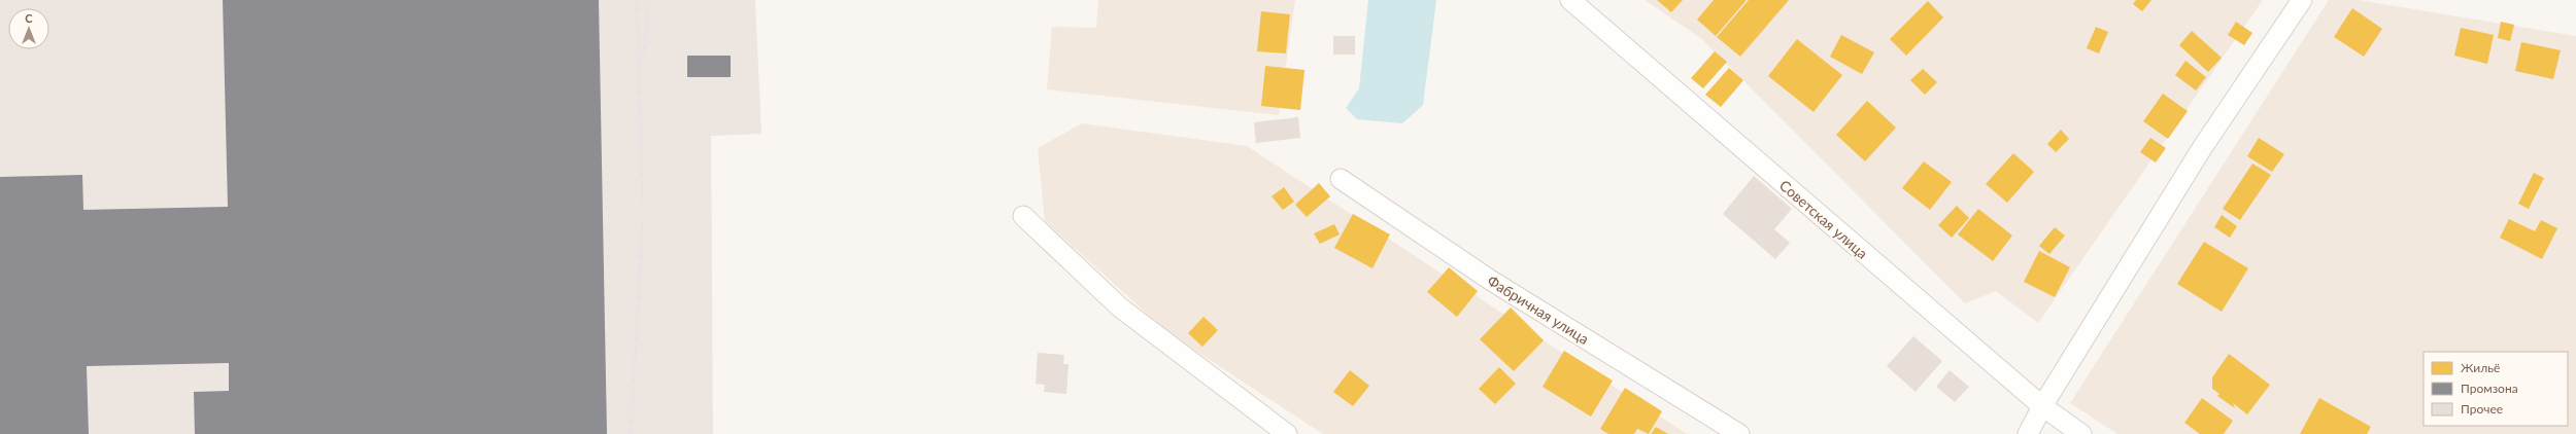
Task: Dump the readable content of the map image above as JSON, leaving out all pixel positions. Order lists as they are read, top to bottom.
{
  "streets": {
    "street": ["Советская улица", "Фабричная улица"]
  },
  "legend": ["Жильё", "Промзона", "Прочее"],
  "north": "top"
}
